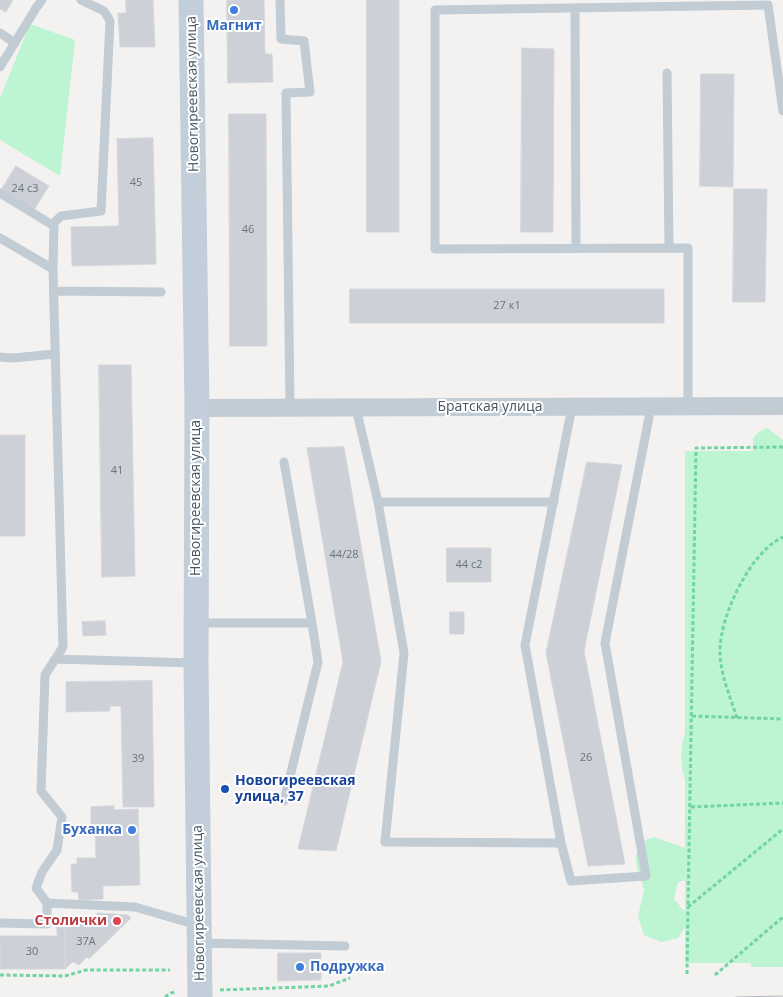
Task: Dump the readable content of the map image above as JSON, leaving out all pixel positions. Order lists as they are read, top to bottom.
{
  "streets": {
    "street": ["Новогиреевская улица", "Братская улица"]
  },
  "crossings": [
    ["Новогиреевская улица", "Братская улица"]
  ],
  "places": [
    "Магнит",
    "Новогиреевская улица, 37",
    "Буханка",
    "Столички",
    "Подружка"
  ],
  "house_numbers": [
    "45",
    "24 с3",
    "46",
    "27 к1",
    "41",
    "44/28",
    "44 с2",
    "26",
    "39",
    "37А",
    "30"
  ]
}
